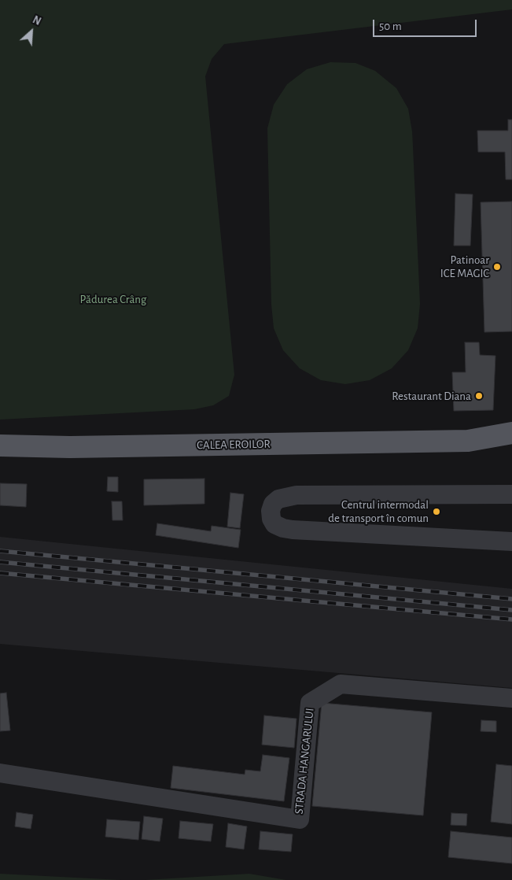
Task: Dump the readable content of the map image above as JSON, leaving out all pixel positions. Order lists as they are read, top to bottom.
{
  "streets": {
    "main road": ["CALEA EROILOR"],
    "street": ["STRADA HANGARULUI"]
  },
  "parks": ["Pădurea Crâng"],
  "places": ["Patinoar ICE MAGIC", "Restaurant Diana", "Centrul intermodal de transport în comun"],
  "scale_bar": "50 m",
  "north": "top right"
}
